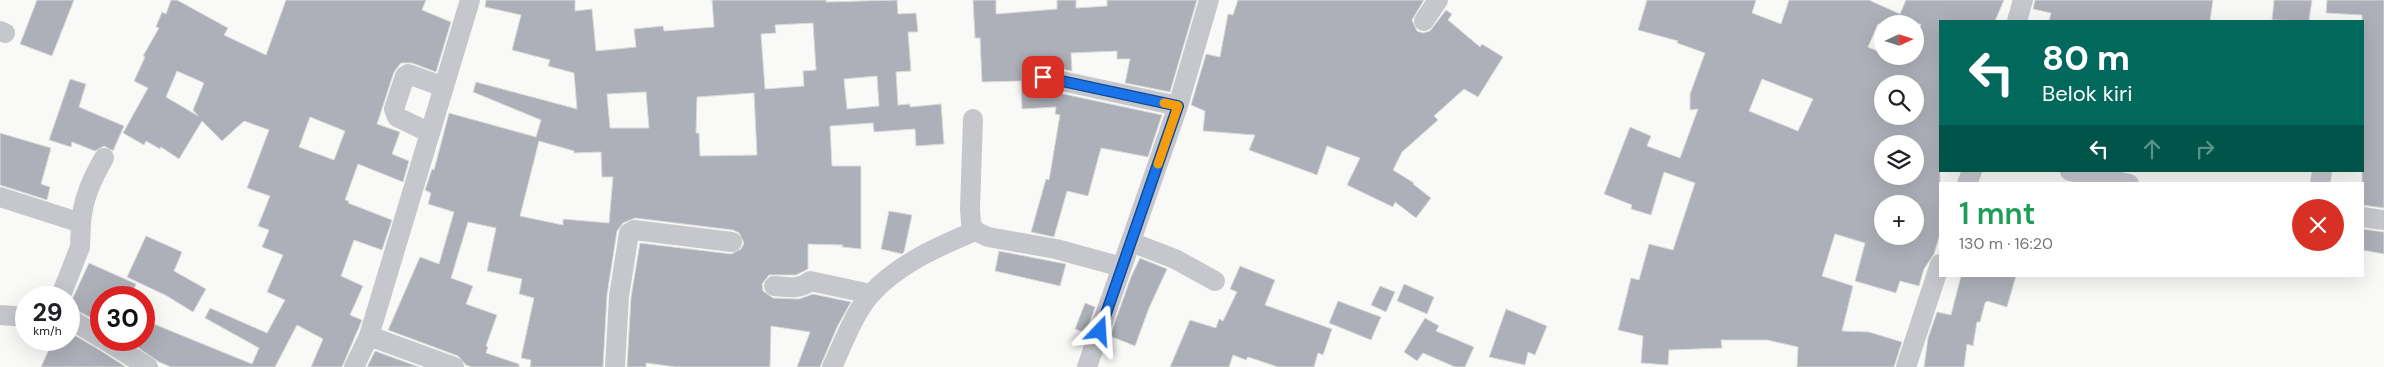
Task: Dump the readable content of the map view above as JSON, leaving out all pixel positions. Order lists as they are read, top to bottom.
{
  "north": "right",
  "page": {
    "map_buttons": "+",
    "turn": ["80 m", "Belok kiri"],
    "heading": ["1 mnt", "130 m · 16:20"],
    "speed": "29 km/h",
    "limit": "30"
  }
}
